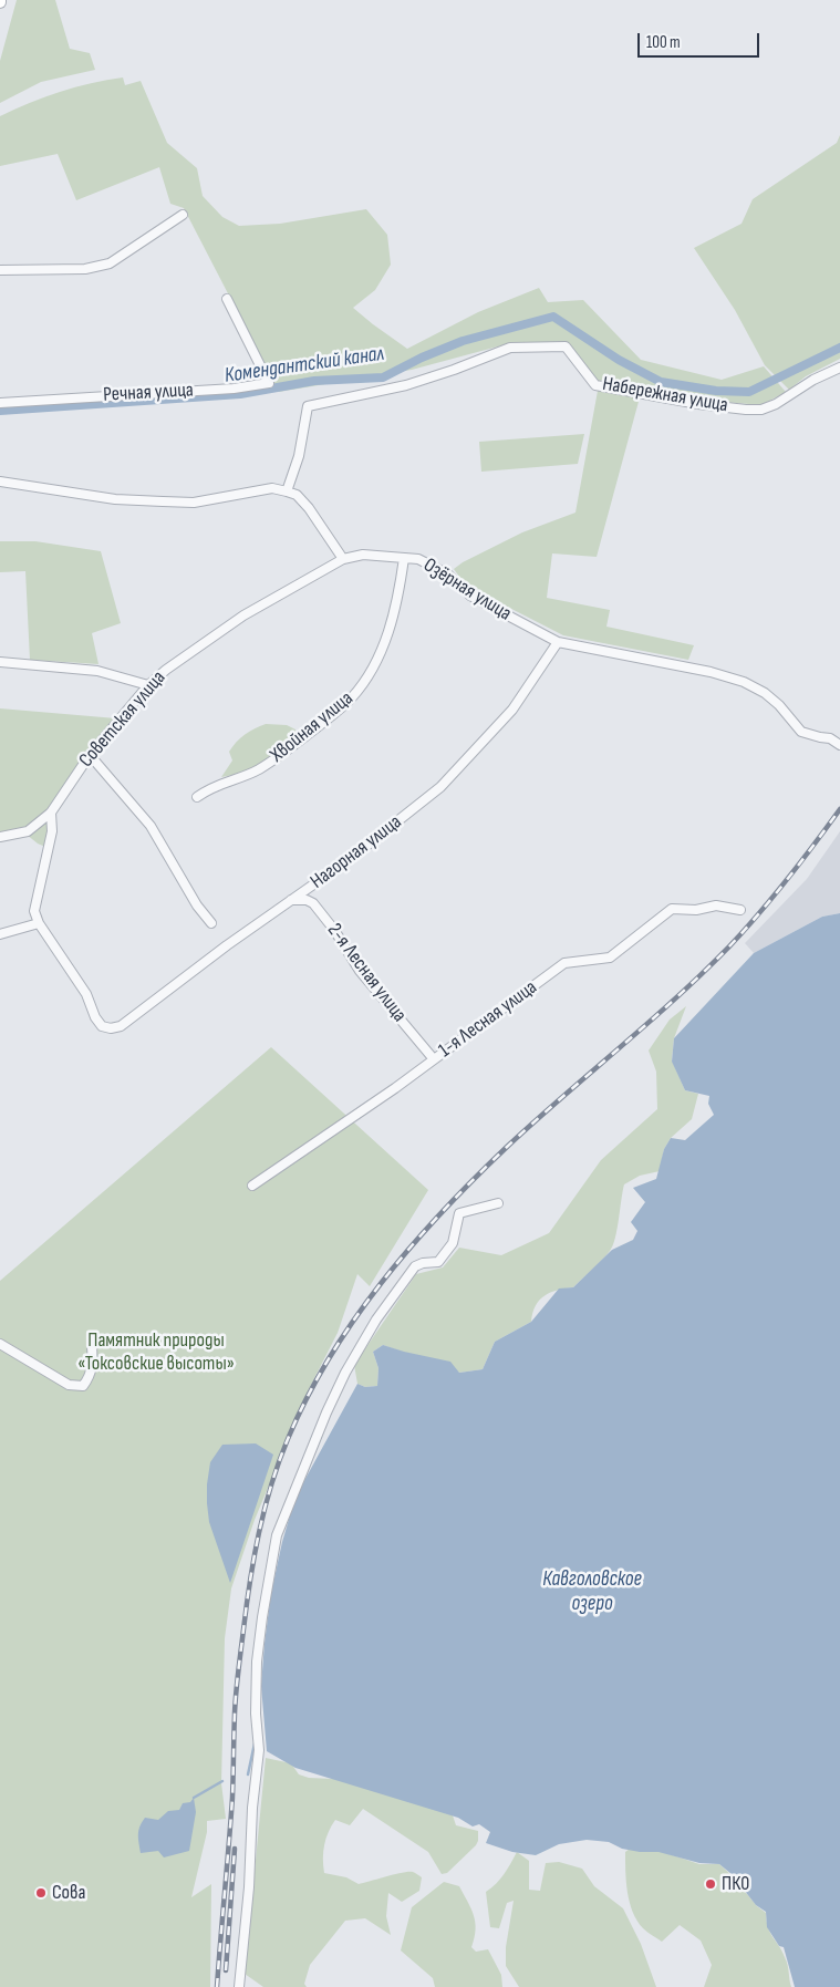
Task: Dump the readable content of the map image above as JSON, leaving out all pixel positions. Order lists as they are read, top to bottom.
{
  "streets": {
    "street": [
      "Речная улица",
      "Набережная улица",
      "Озёрная улица",
      "Советская улица",
      "Хвойная улица",
      "Нагорная улица",
      "2-я Лесная улица",
      "1-я Лесная улица"
    ]
  },
  "crossings": [
    ["Озёрная улица", "Советская улица"],
    ["Озёрная улица", "Хвойная улица"],
    ["Озёрная улица", "Нагорная улица"],
    ["Нагорная улица", "2-я Лесная улица"],
    ["2-я Лесная улица", "1-я Лесная улица"]
  ],
  "water": ["Комендантский канал", "Кавголовское озеро"],
  "parks": ["Памятник природы «Токсовские высоты»"],
  "places": ["ПК0", "Сова"],
  "scale_bar": "100 m"
}
